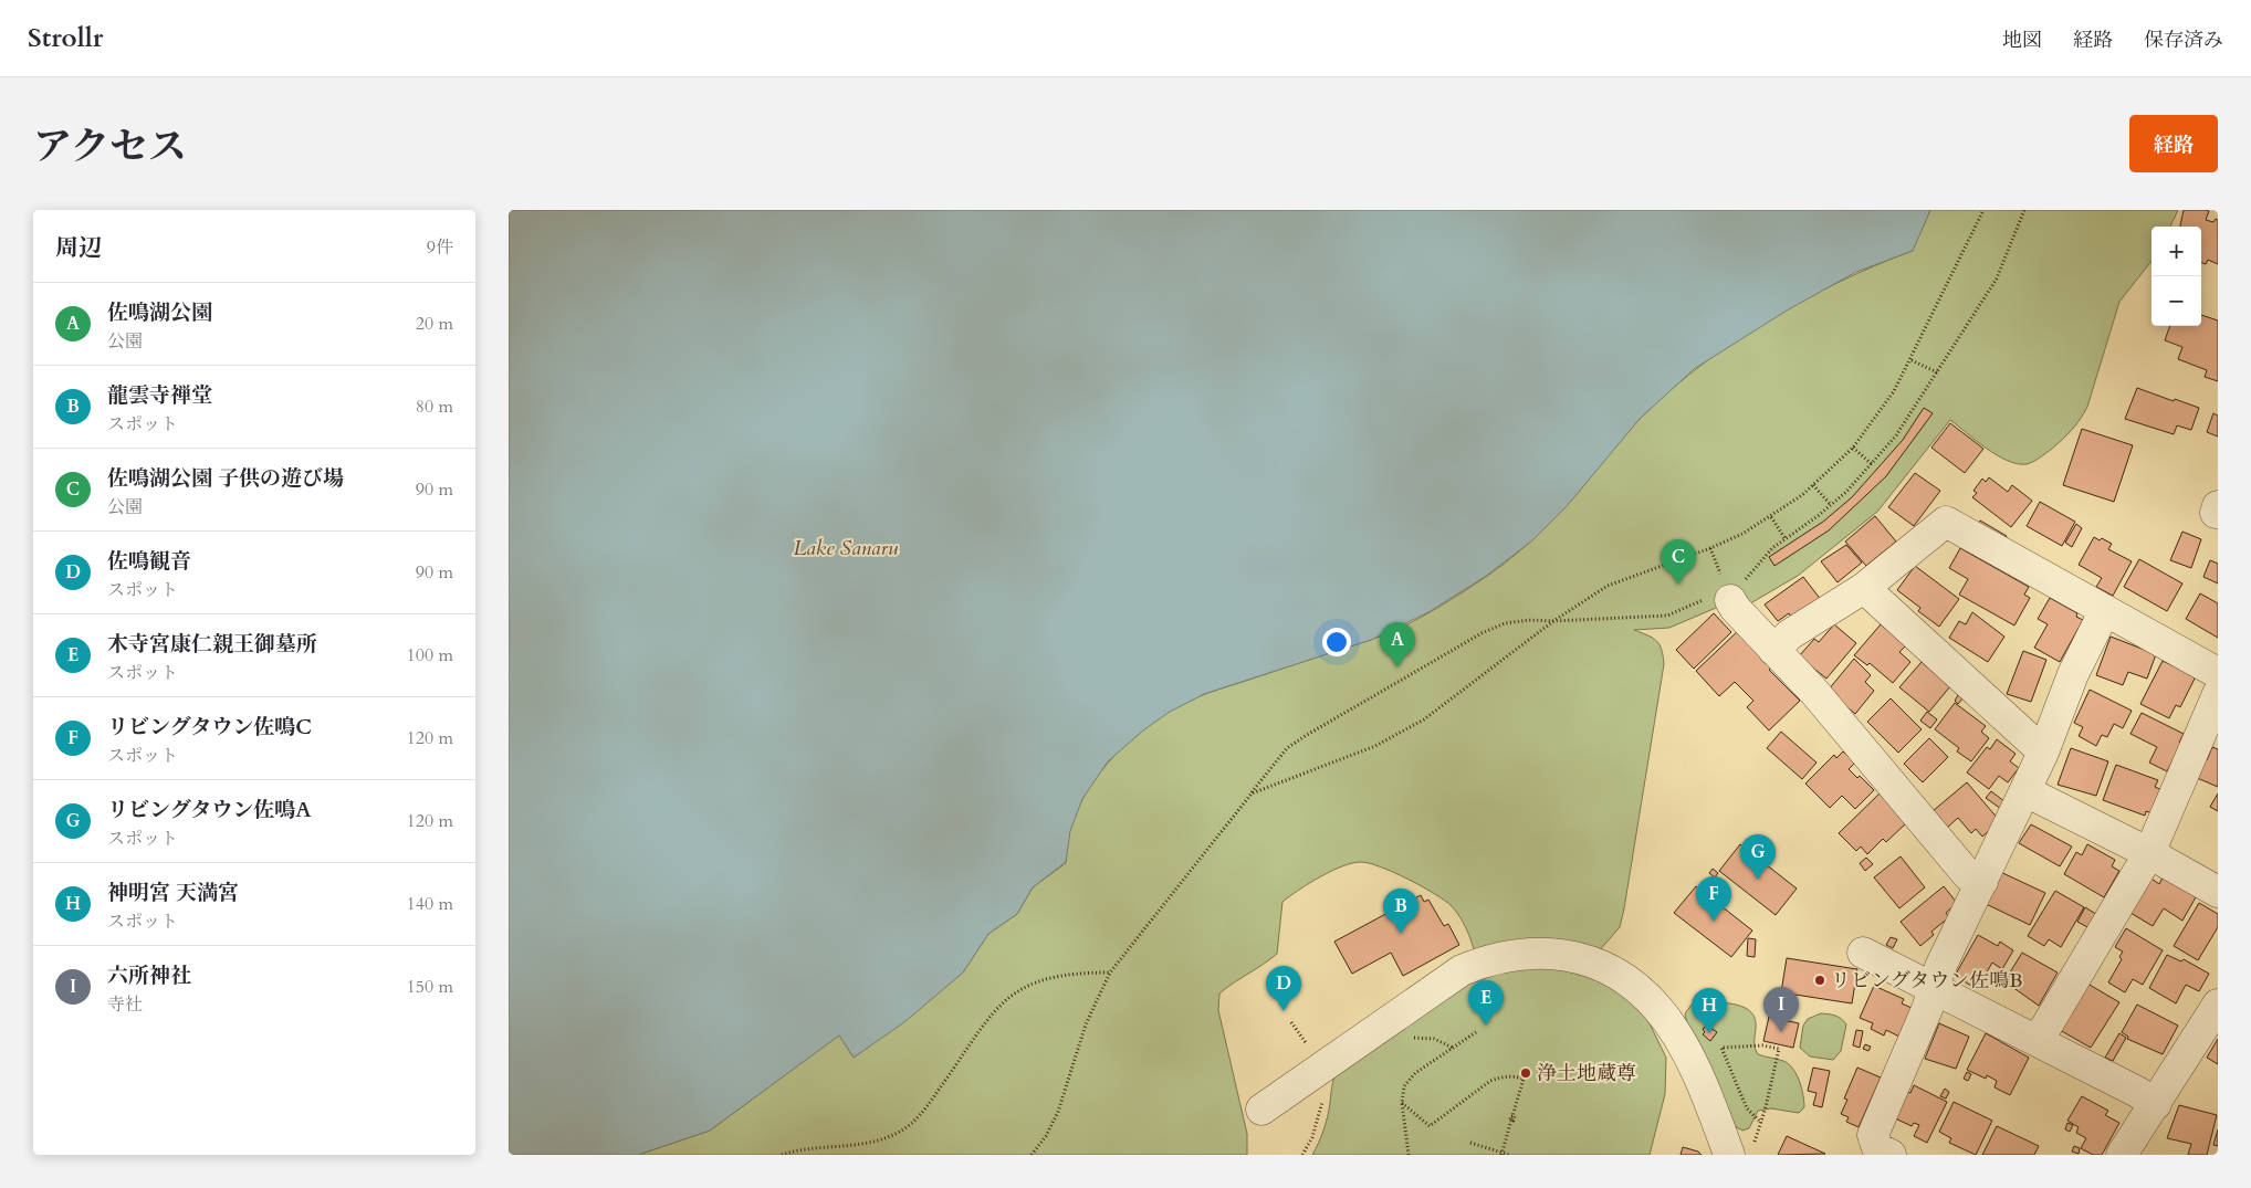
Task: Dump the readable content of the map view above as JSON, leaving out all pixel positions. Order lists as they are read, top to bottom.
{
  "water": ["Lake Sanaru"],
  "places": ["リビングタウン佐鳴B", "浄土地蔵尊"],
  "page": {
    "header": "Strollr",
    "nav": ["地図", "経路", "保存済み"],
    "title": "アクセス",
    "buttons": "経路",
    "heading": ["周辺", "9件"],
    "map_buttons": ["+", "−"],
    "list": [
      {
        "mark": "A",
        "name": "佐鳴湖公園",
        "note": "公園",
        "value": "20 m"
      },
      {
        "mark": "B",
        "name": "龍雲寺禅堂",
        "note": "スポット",
        "value": "80 m"
      },
      {
        "mark": "C",
        "name": "佐鳴湖公園 子供の遊び場",
        "note": "公園",
        "value": "90 m"
      },
      {
        "mark": "D",
        "name": "佐鳴観音",
        "note": "スポット",
        "value": "90 m"
      },
      {
        "mark": "E",
        "name": "木寺宮康仁親王御墓所",
        "note": "スポット",
        "value": "100 m"
      },
      {
        "mark": "F",
        "name": "リビングタウン佐鳴C",
        "note": "スポット",
        "value": "120 m"
      },
      {
        "mark": "G",
        "name": "リビングタウン佐鳴A",
        "note": "スポット",
        "value": "120 m"
      },
      {
        "mark": "H",
        "name": "神明宮 天満宮",
        "note": "スポット",
        "value": "140 m"
      },
      {
        "mark": "I",
        "name": "六所神社",
        "note": "寺社",
        "value": "150 m"
      }
    ],
    "pins": [
      "C",
      "A",
      "G",
      "F",
      "B",
      "D",
      "E",
      "I",
      "H"
    ]
  }
}
